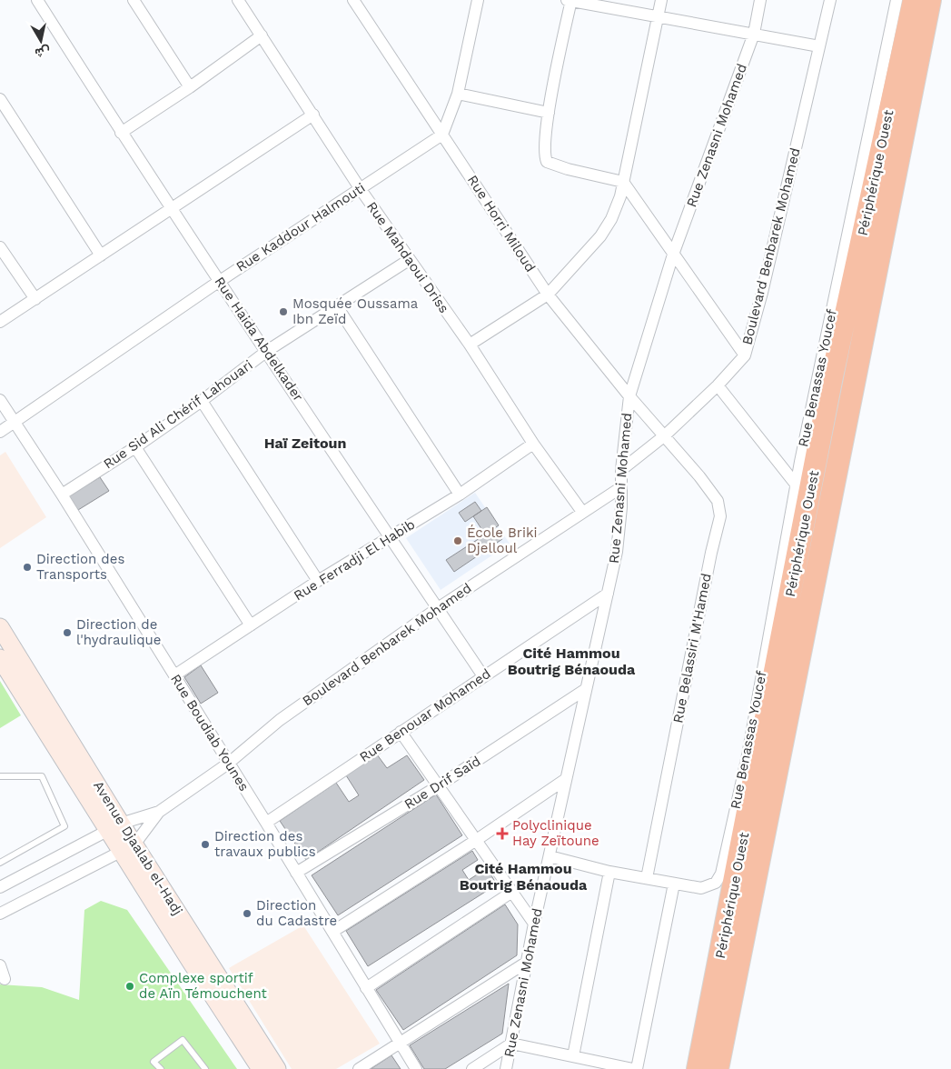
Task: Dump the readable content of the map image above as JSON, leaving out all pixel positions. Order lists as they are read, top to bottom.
{
  "streets": {
    "highway": ["Périphérique Ouest"],
    "main road": ["Avenue Djaalab el-Hadj"],
    "street": [
      "Rue Zenasni Mohamed",
      "Rue Horri Miloud",
      "Rue Kaddour Halmouti",
      "Boulevard Benbarek Mohamed",
      "Rue Mahdaoui Driss",
      "Rue Haida Abdelkader",
      "Rue Benassas Youcef",
      "Rue Sid Ali Chérif Lahouari",
      "Rue Ferradji El Habib",
      "Rue Belassiri M'Hamed",
      "Rue Benouar Mohamed",
      "Rue Boudiab Younes",
      "Rue Drif Saïd"
    ]
  },
  "crossings": [
    ["Rue Zenasni Mohamed", "Rue Horri Miloud"],
    ["Rue Zenasni Mohamed", "Boulevard Benbarek Mohamed"],
    ["Rue Zenasni Mohamed", "Rue Benassas Youcef"],
    ["Rue Zenasni Mohamed", "Rue Benouar Mohamed"],
    ["Rue Zenasni Mohamed", "Rue Drif Saïd"],
    ["Rue Horri Miloud", "Rue Kaddour Halmouti"],
    ["Rue Horri Miloud", "Boulevard Benbarek Mohamed"],
    ["Rue Horri Miloud", "Rue Belassiri M'Hamed"],
    ["Rue Kaddour Halmouti", "Rue Mahdaoui Driss"],
    ["Rue Kaddour Halmouti", "Rue Haida Abdelkader"],
    ["Rue Kaddour Halmouti", "Rue Boudiab Younes"],
    ["Boulevard Benbarek Mohamed", "Rue Mahdaoui Driss"],
    ["Boulevard Benbarek Mohamed", "Rue Haida Abdelkader"],
    ["Boulevard Benbarek Mohamed", "Rue Belassiri M'Hamed"],
    ["Boulevard Benbarek Mohamed", "Rue Boudiab Younes"],
    ["Boulevard Benbarek Mohamed", "Avenue Djaalab el-Hadj"],
    ["Rue Mahdaoui Driss", "Rue Sid Ali Chérif Lahouari"],
    ["Rue Mahdaoui Driss", "Rue Ferradji El Habib"],
    ["Rue Haida Abdelkader", "Rue Sid Ali Chérif Lahouari"],
    ["Rue Haida Abdelkader", "Rue Ferradji El Habib"],
    ["Rue Haida Abdelkader", "Rue Benouar Mohamed"],
    ["Rue Benassas Youcef", "Rue Belassiri M'Hamed"],
    ["Rue Sid Ali Chérif Lahouari", "Rue Boudiab Younes"],
    ["Rue Ferradji El Habib", "Rue Boudiab Younes"],
    ["Rue Benouar Mohamed", "Rue Boudiab Younes"],
    ["Rue Boudiab Younes", "Rue Drif Saïd"]
  ],
  "districts": ["Haï Zeitoun", "Cité Hammou Boutrig Bénaouda", "Cité Hammou Boutrig Bénaouda"],
  "places": {
    "other": [
      "Mosquée Oussama Ibn Zeïd",
      "École Briki Djelloul",
      "Direction des Transports",
      "Direction de l'hydraulique",
      "Direction des travaux publics",
      "Direction du Cadastre",
      "Complexe sportif de Aïn Témouchent"
    ],
    "health": ["Polyclinique Hay Zeïtoune"]
  },
  "north": "bottom"
}
